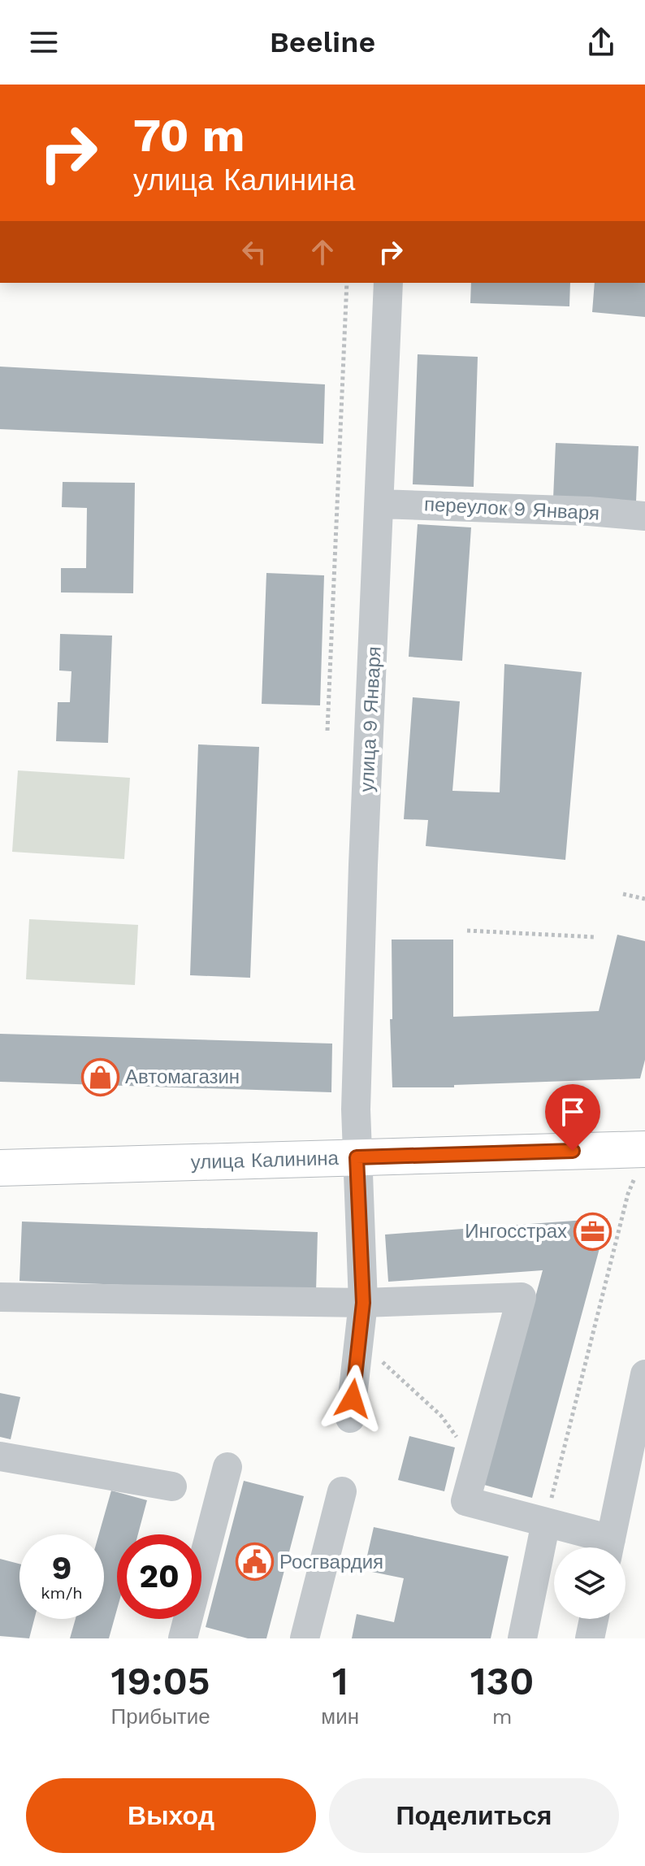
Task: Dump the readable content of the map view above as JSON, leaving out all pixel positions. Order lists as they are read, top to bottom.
{
  "streets": {
    "main road": ["улица Калинина"],
    "street": ["переулок 9 Января", "улица 9 Января"]
  },
  "crossings": [
    ["переулок 9 Января", "улица 9 Января"],
    ["улица 9 Января", "улица Калинина"]
  ],
  "places": {
    "shop": ["Автомагазин"],
    "office": ["Ингосстрах"],
    "public building": ["Росгвардия"]
  },
  "page": {
    "header": "Beeline",
    "turn": ["70 m", "улица Калинина"],
    "speed": "9 km/h",
    "limit": "20",
    "eta": [
      "19:05",
      "Прибытие",
      "1",
      "мин",
      "130",
      "m"
    ],
    "buttons": ["Выход", "Поделиться"]
  }
}
